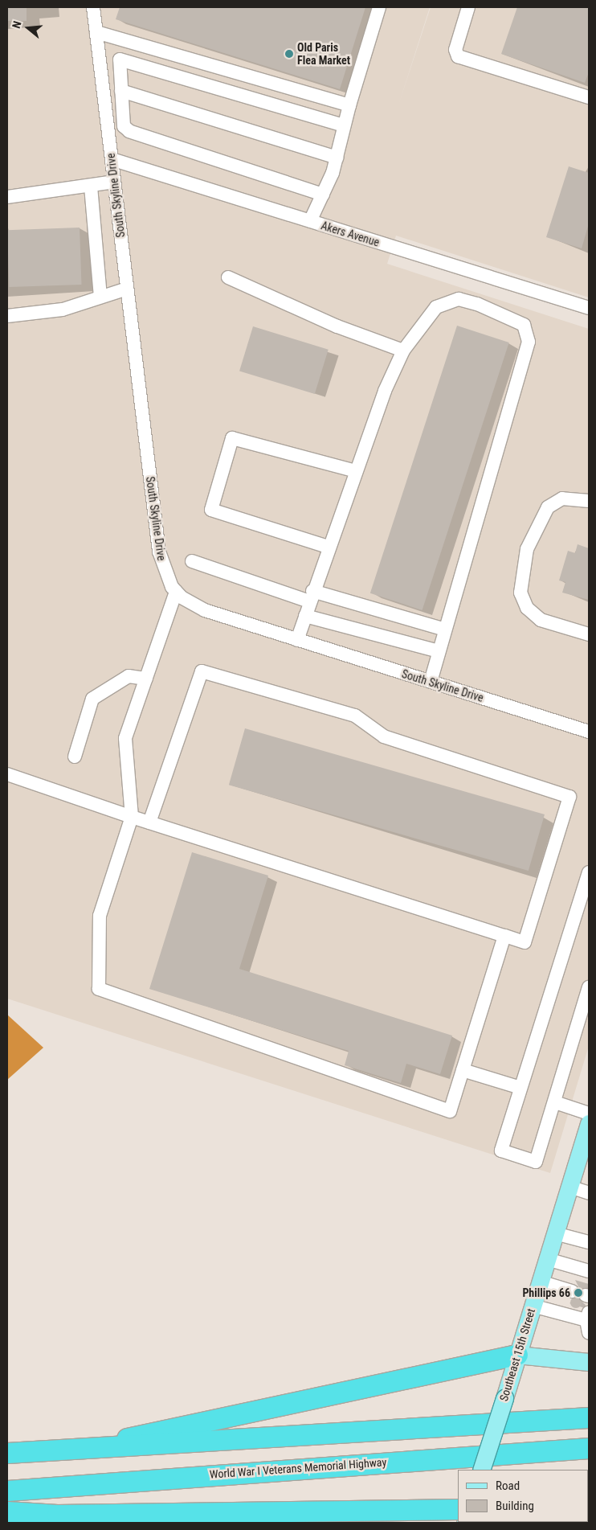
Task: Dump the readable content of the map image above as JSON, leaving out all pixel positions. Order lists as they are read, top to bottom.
{
  "streets": {
    "highway": ["World War I Veterans Memorial Highway"],
    "main road": ["Southeast 15th Street"],
    "street": ["South Skyline Drive", "Akers Avenue"]
  },
  "crossings": [
    ["South Skyline Drive", "Akers Avenue"]
  ],
  "places": ["Old Paris Flea Market", "Phillips 66"],
  "legend": ["Road", "Building"],
  "north": "left"
}
